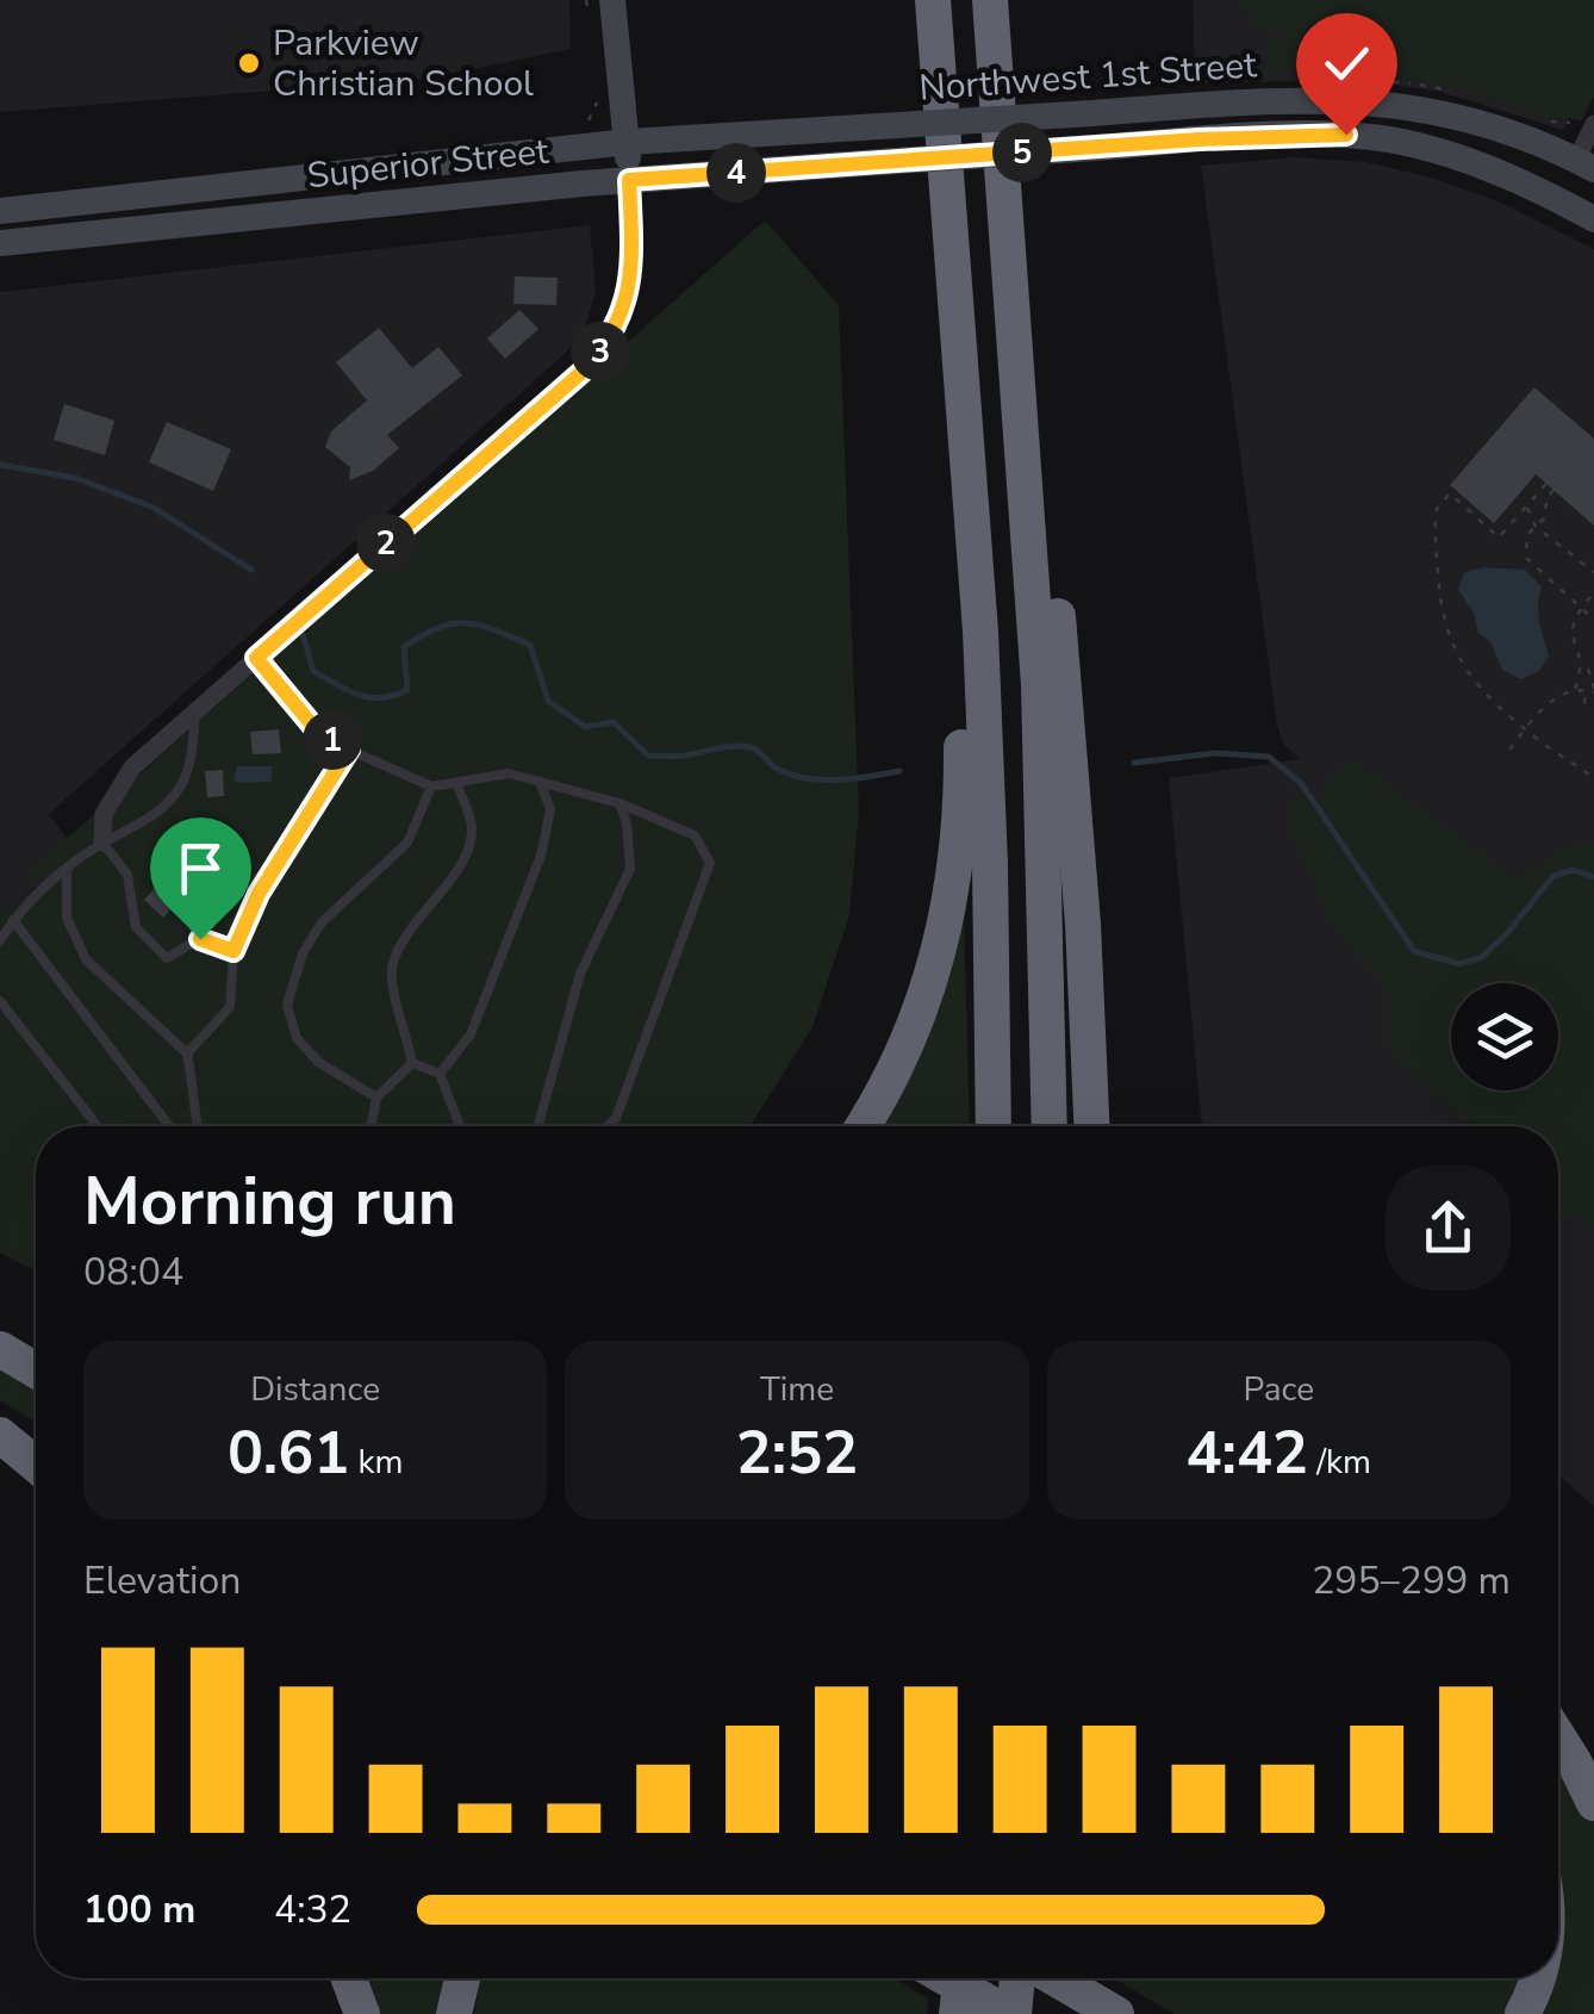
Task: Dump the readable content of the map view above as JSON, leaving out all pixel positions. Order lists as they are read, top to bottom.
{
  "streets": {
    "main road": ["Northwest 1st Street", "Superior Street"]
  },
  "crossings": [
    ["Northwest 1st Street", "Superior Street"]
  ],
  "places": ["Parkview Christian School"],
  "page": {
    "pins": [
      "5",
      "4",
      "3",
      "2",
      "1"
    ],
    "heading": ["Morning run", "08:04"],
    "stats": [
      ["Distance", "0.61 km"],
      ["Time", "2:52"],
      ["Pace", "4:42 /km"]
    ],
    "chart": ["Elevation", "295–299 m"],
    "list": [
      {
        "name": "100 m",
        "note": "4:32"
      }
    ]
  }
}
